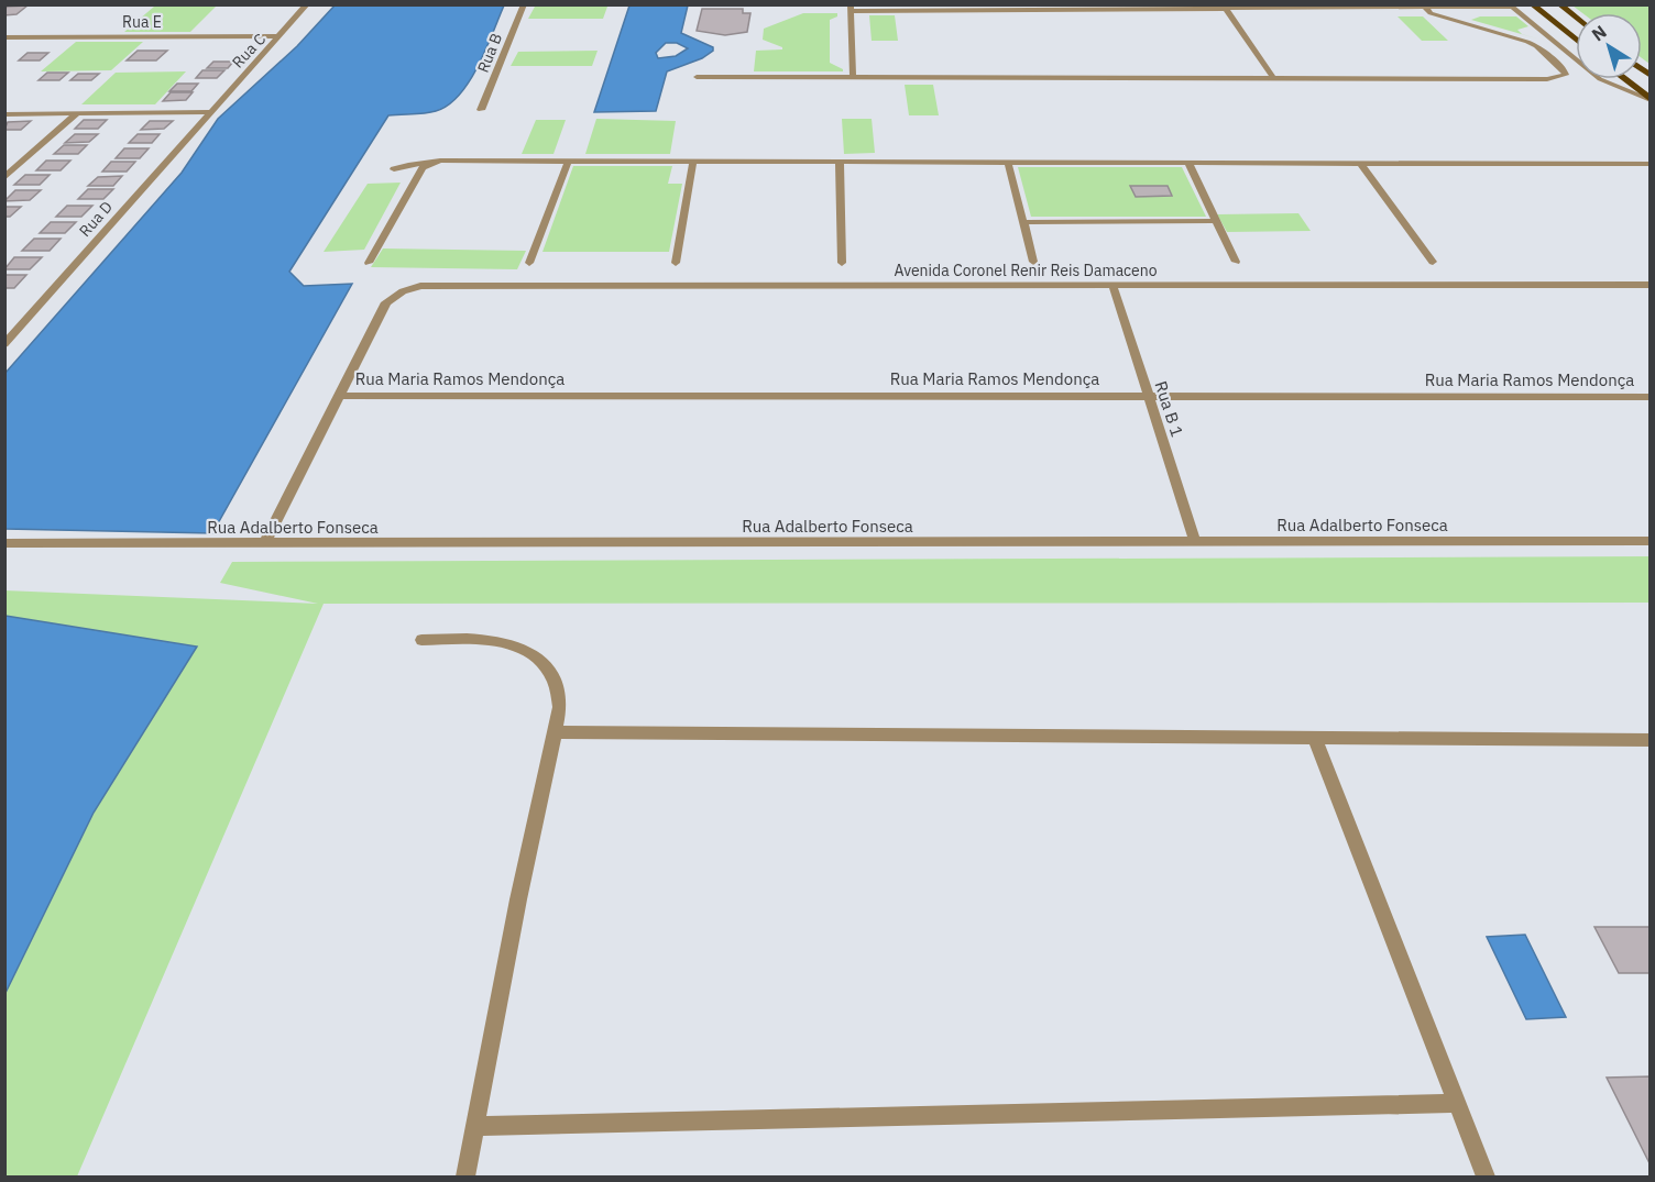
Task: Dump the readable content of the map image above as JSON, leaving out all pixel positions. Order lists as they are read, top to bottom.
{
  "streets": {
    "street": [
      "Rua E",
      "Rua C",
      "Rua B",
      "Rua D",
      "Avenida Coronel Renir Reis Damaceno",
      "Rua Maria Ramos Mendonça",
      "Rua B 1",
      "Rua Adalberto Fonseca"
    ]
  },
  "crossings": [
    ["Rua E", "Rua C"],
    ["Rua C", "Rua D"],
    ["Avenida Coronel Renir Reis Damaceno", "Rua Maria Ramos Mendonça"],
    ["Avenida Coronel Renir Reis Damaceno", "Rua B 1"],
    ["Rua Maria Ramos Mendonça", "Rua B 1"],
    ["Rua B 1", "Rua Adalberto Fonseca"]
  ],
  "north": "top left"
}
